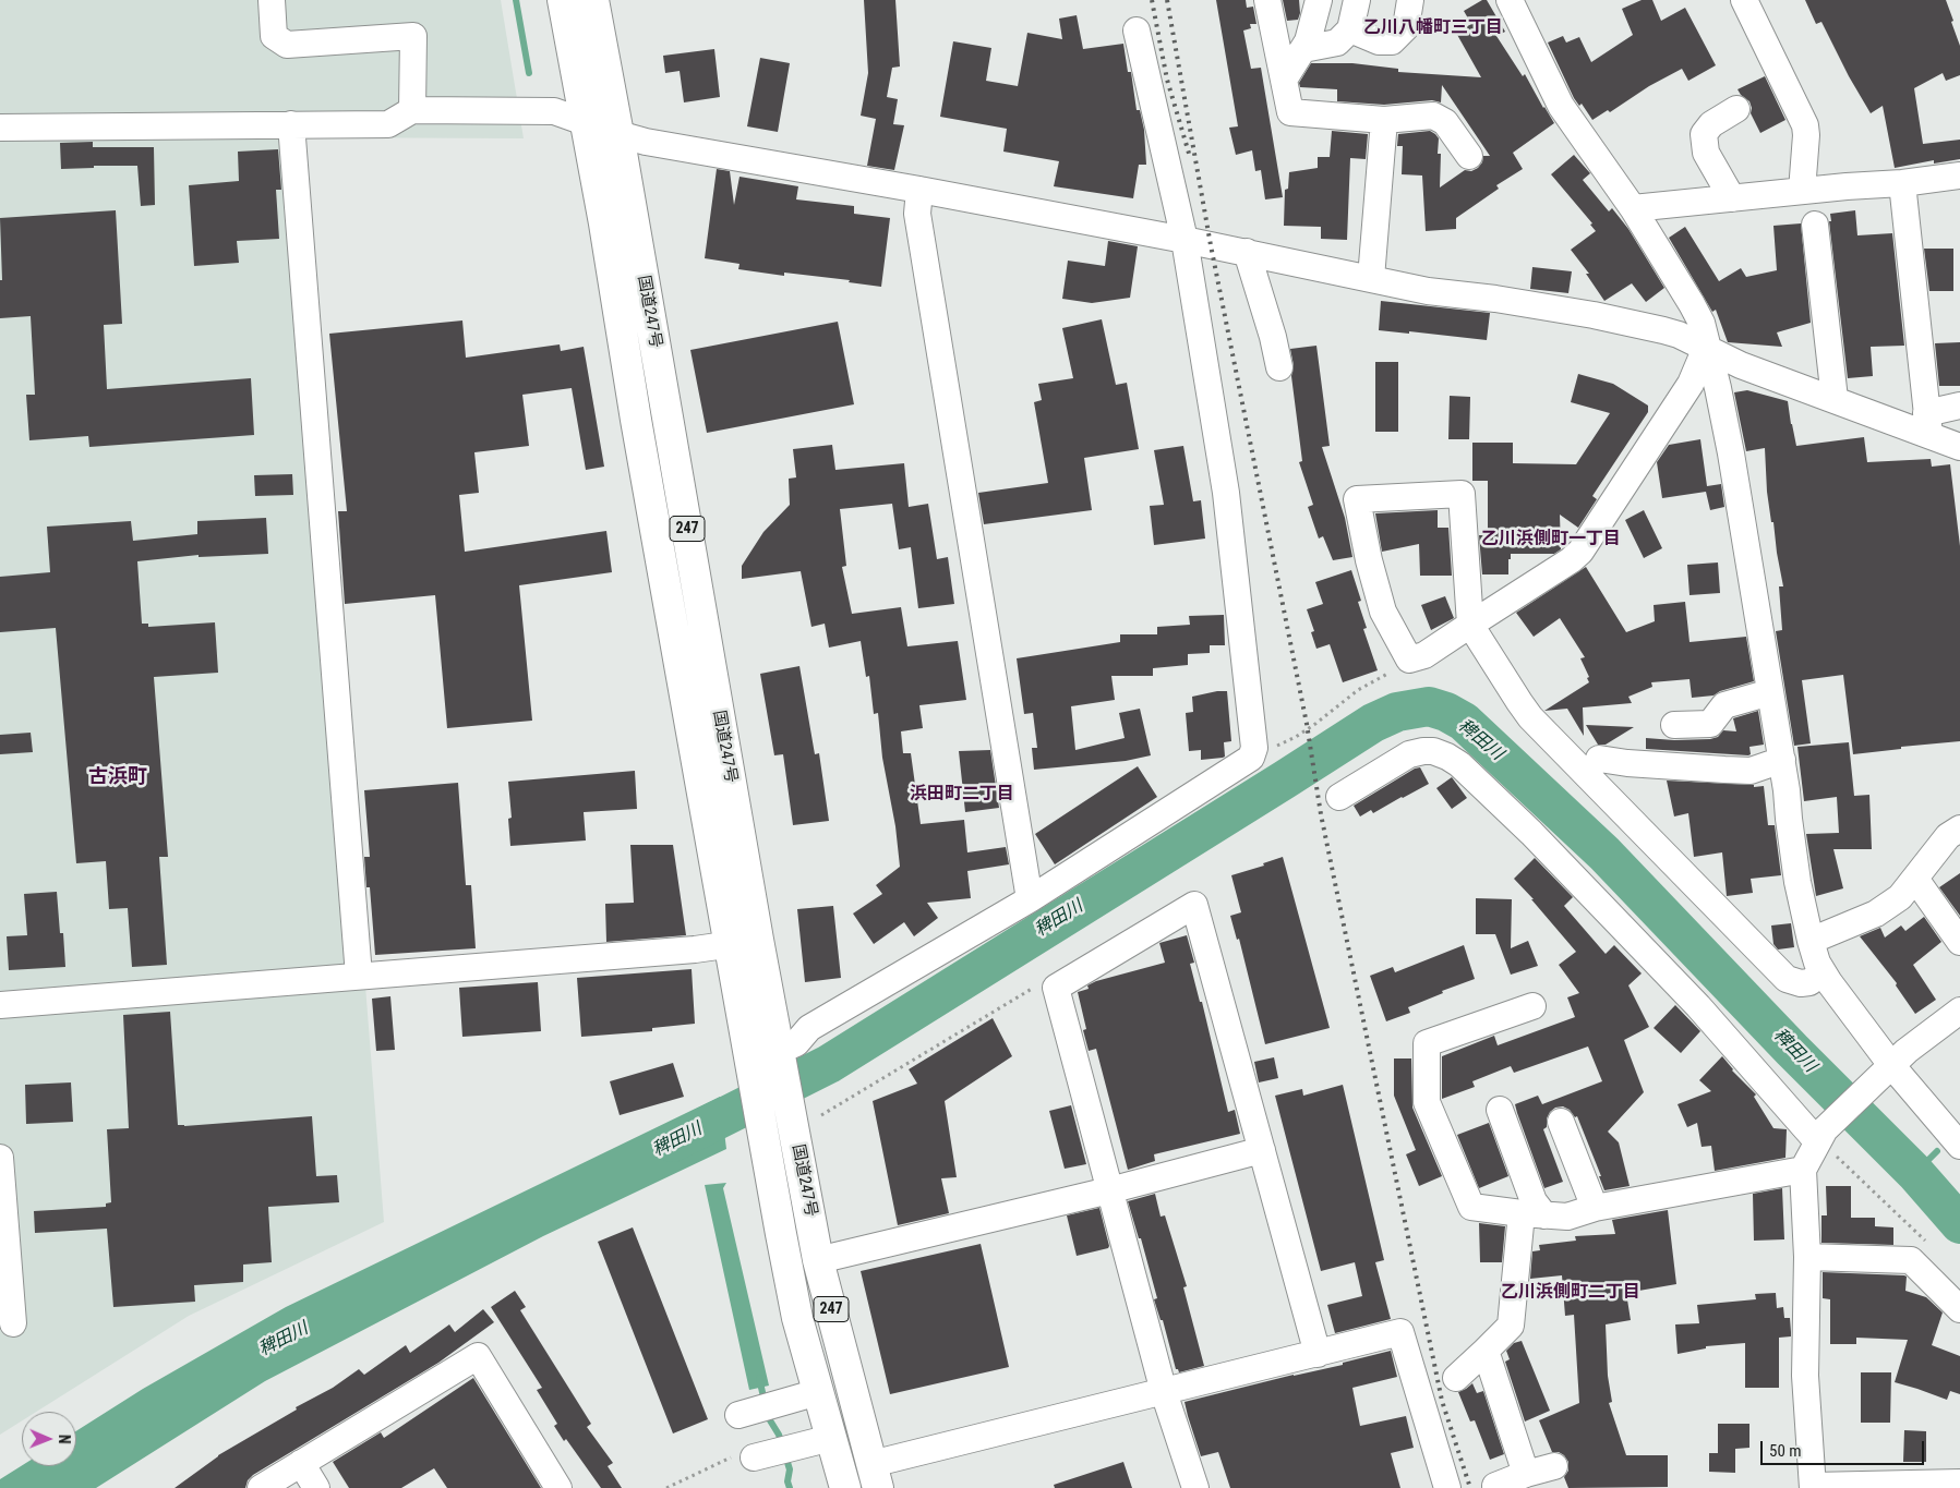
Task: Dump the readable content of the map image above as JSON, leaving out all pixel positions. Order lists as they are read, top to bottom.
{
  "streets": {
    "highway": ["国道247号", "247"]
  },
  "districts": [
    "乙川八幡町三丁目",
    "乙川浜側町一丁目",
    "古浜町",
    "浜田町二丁目",
    "乙川浜側町二丁目"
  ],
  "water": ["稗田川"],
  "scale_bar": "50 m",
  "north": "right"
}
